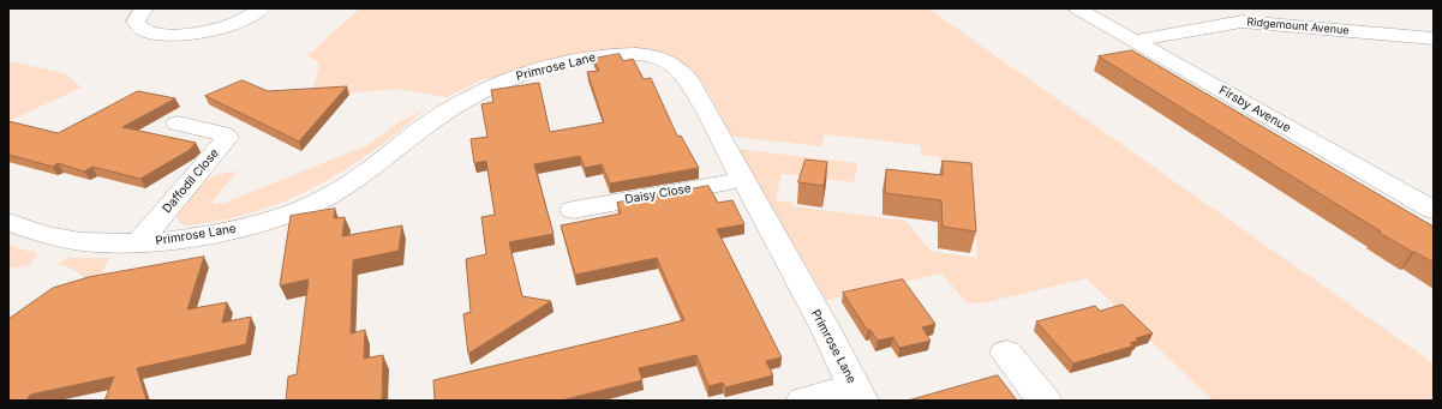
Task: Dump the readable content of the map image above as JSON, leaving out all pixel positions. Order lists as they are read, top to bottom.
{
  "streets": {
    "street": [
      "Ridgemount Avenue",
      "Primrose Lane",
      "Firsby Avenue",
      "Daffodil Close",
      "Daisy Close"
    ]
  },
  "crossings": [
    ["Ridgemount Avenue", "Firsby Avenue"],
    ["Primrose Lane", "Daffodil Close"],
    ["Primrose Lane", "Daisy Close"]
  ]
}
